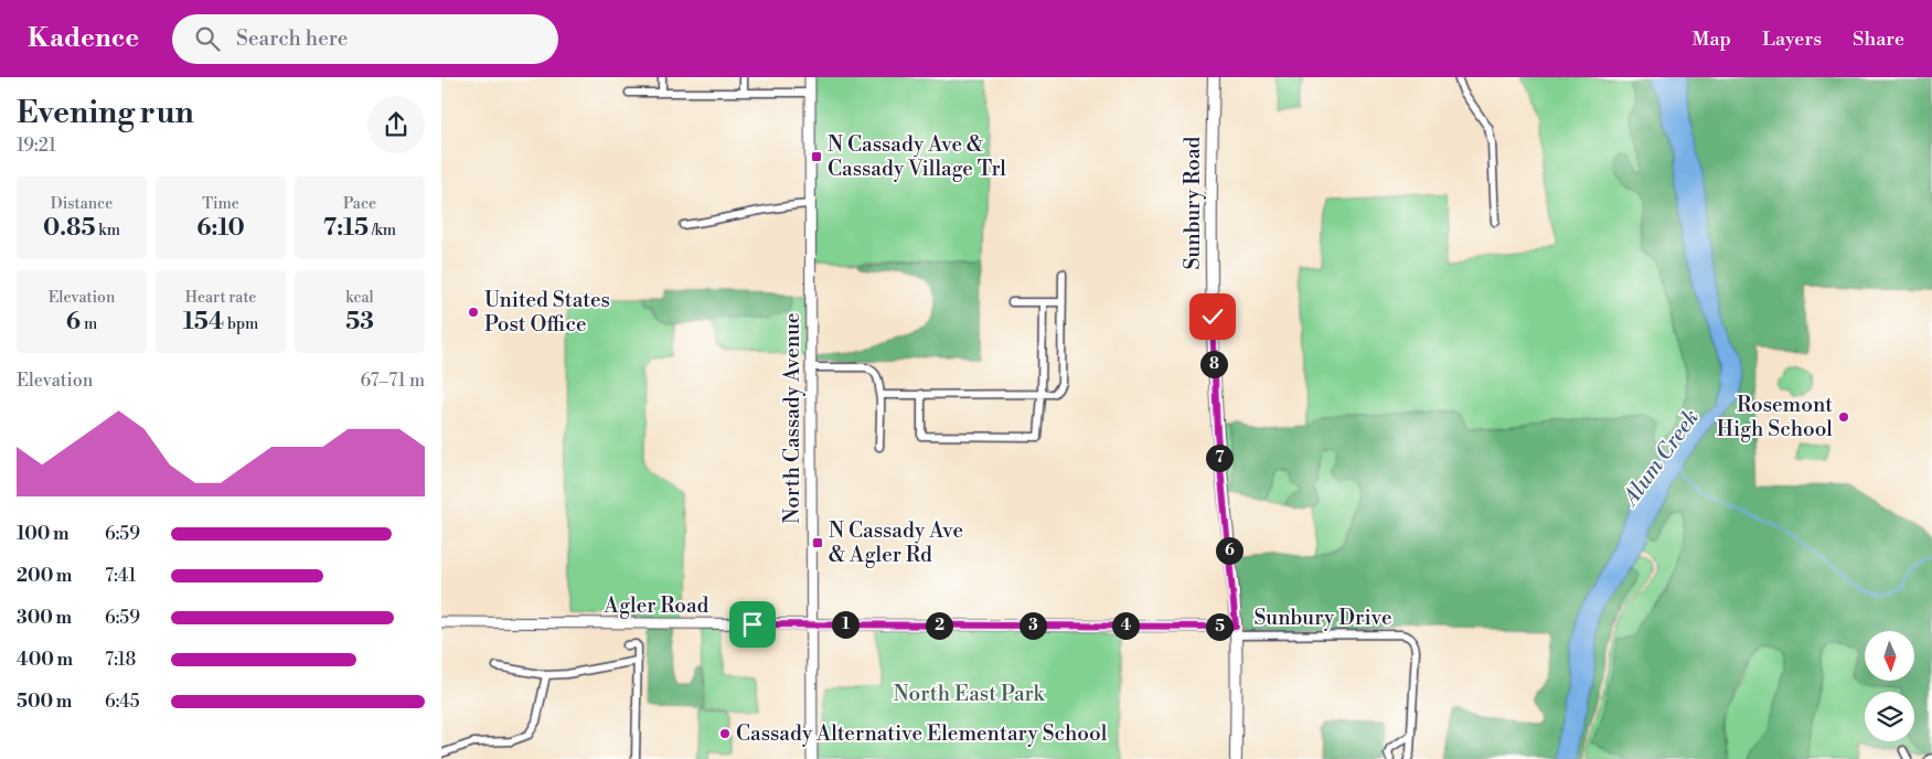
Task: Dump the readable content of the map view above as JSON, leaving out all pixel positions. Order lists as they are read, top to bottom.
{
  "streets": {
    "main road": ["Sunbury Road", "North Cassady Avenue", "Agler Road"],
    "street": ["Sunbury Drive"]
  },
  "crossings": [
    ["Sunbury Road", "Agler Road"],
    ["Sunbury Road", "Sunbury Drive"],
    ["North Cassady Avenue", "Agler Road"],
    ["Agler Road", "Sunbury Drive"]
  ],
  "water": ["Alum Creek"],
  "parks": ["North East Park"],
  "places": {
    "transit": ["N Cassady Ave & Cassady Village Trl", "N Cassady Ave & Agler Rd"],
    "other": ["United States Post Office", "Rosemont High School", "Cassady Alternative Elementary School"]
  },
  "north": "bottom",
  "page": {
    "header": "Kadence",
    "search": "Search here",
    "nav": ["Map", "Layers", "Share"],
    "heading": ["Evening run", "19:21"],
    "stats": [
      ["Distance", "0.85 km"],
      ["Time", "6:10"],
      ["Pace", "7:15 /km"],
      ["Elevation", "6 m"],
      ["Heart rate", "154 bpm"],
      ["kcal", "53"]
    ],
    "pins": [
      "8",
      "7",
      "6",
      "1",
      "2",
      "3",
      "4",
      "5"
    ],
    "chart": ["Elevation", "67–71 m"],
    "list": [
      {
        "name": "100 m",
        "note": "6:59"
      },
      {
        "name": "200 m",
        "note": "7:41"
      },
      {
        "name": "300 m",
        "note": "6:59"
      },
      {
        "name": "400 m",
        "note": "7:18"
      },
      {
        "name": "500 m",
        "note": "6:45"
      }
    ]
  }
}
